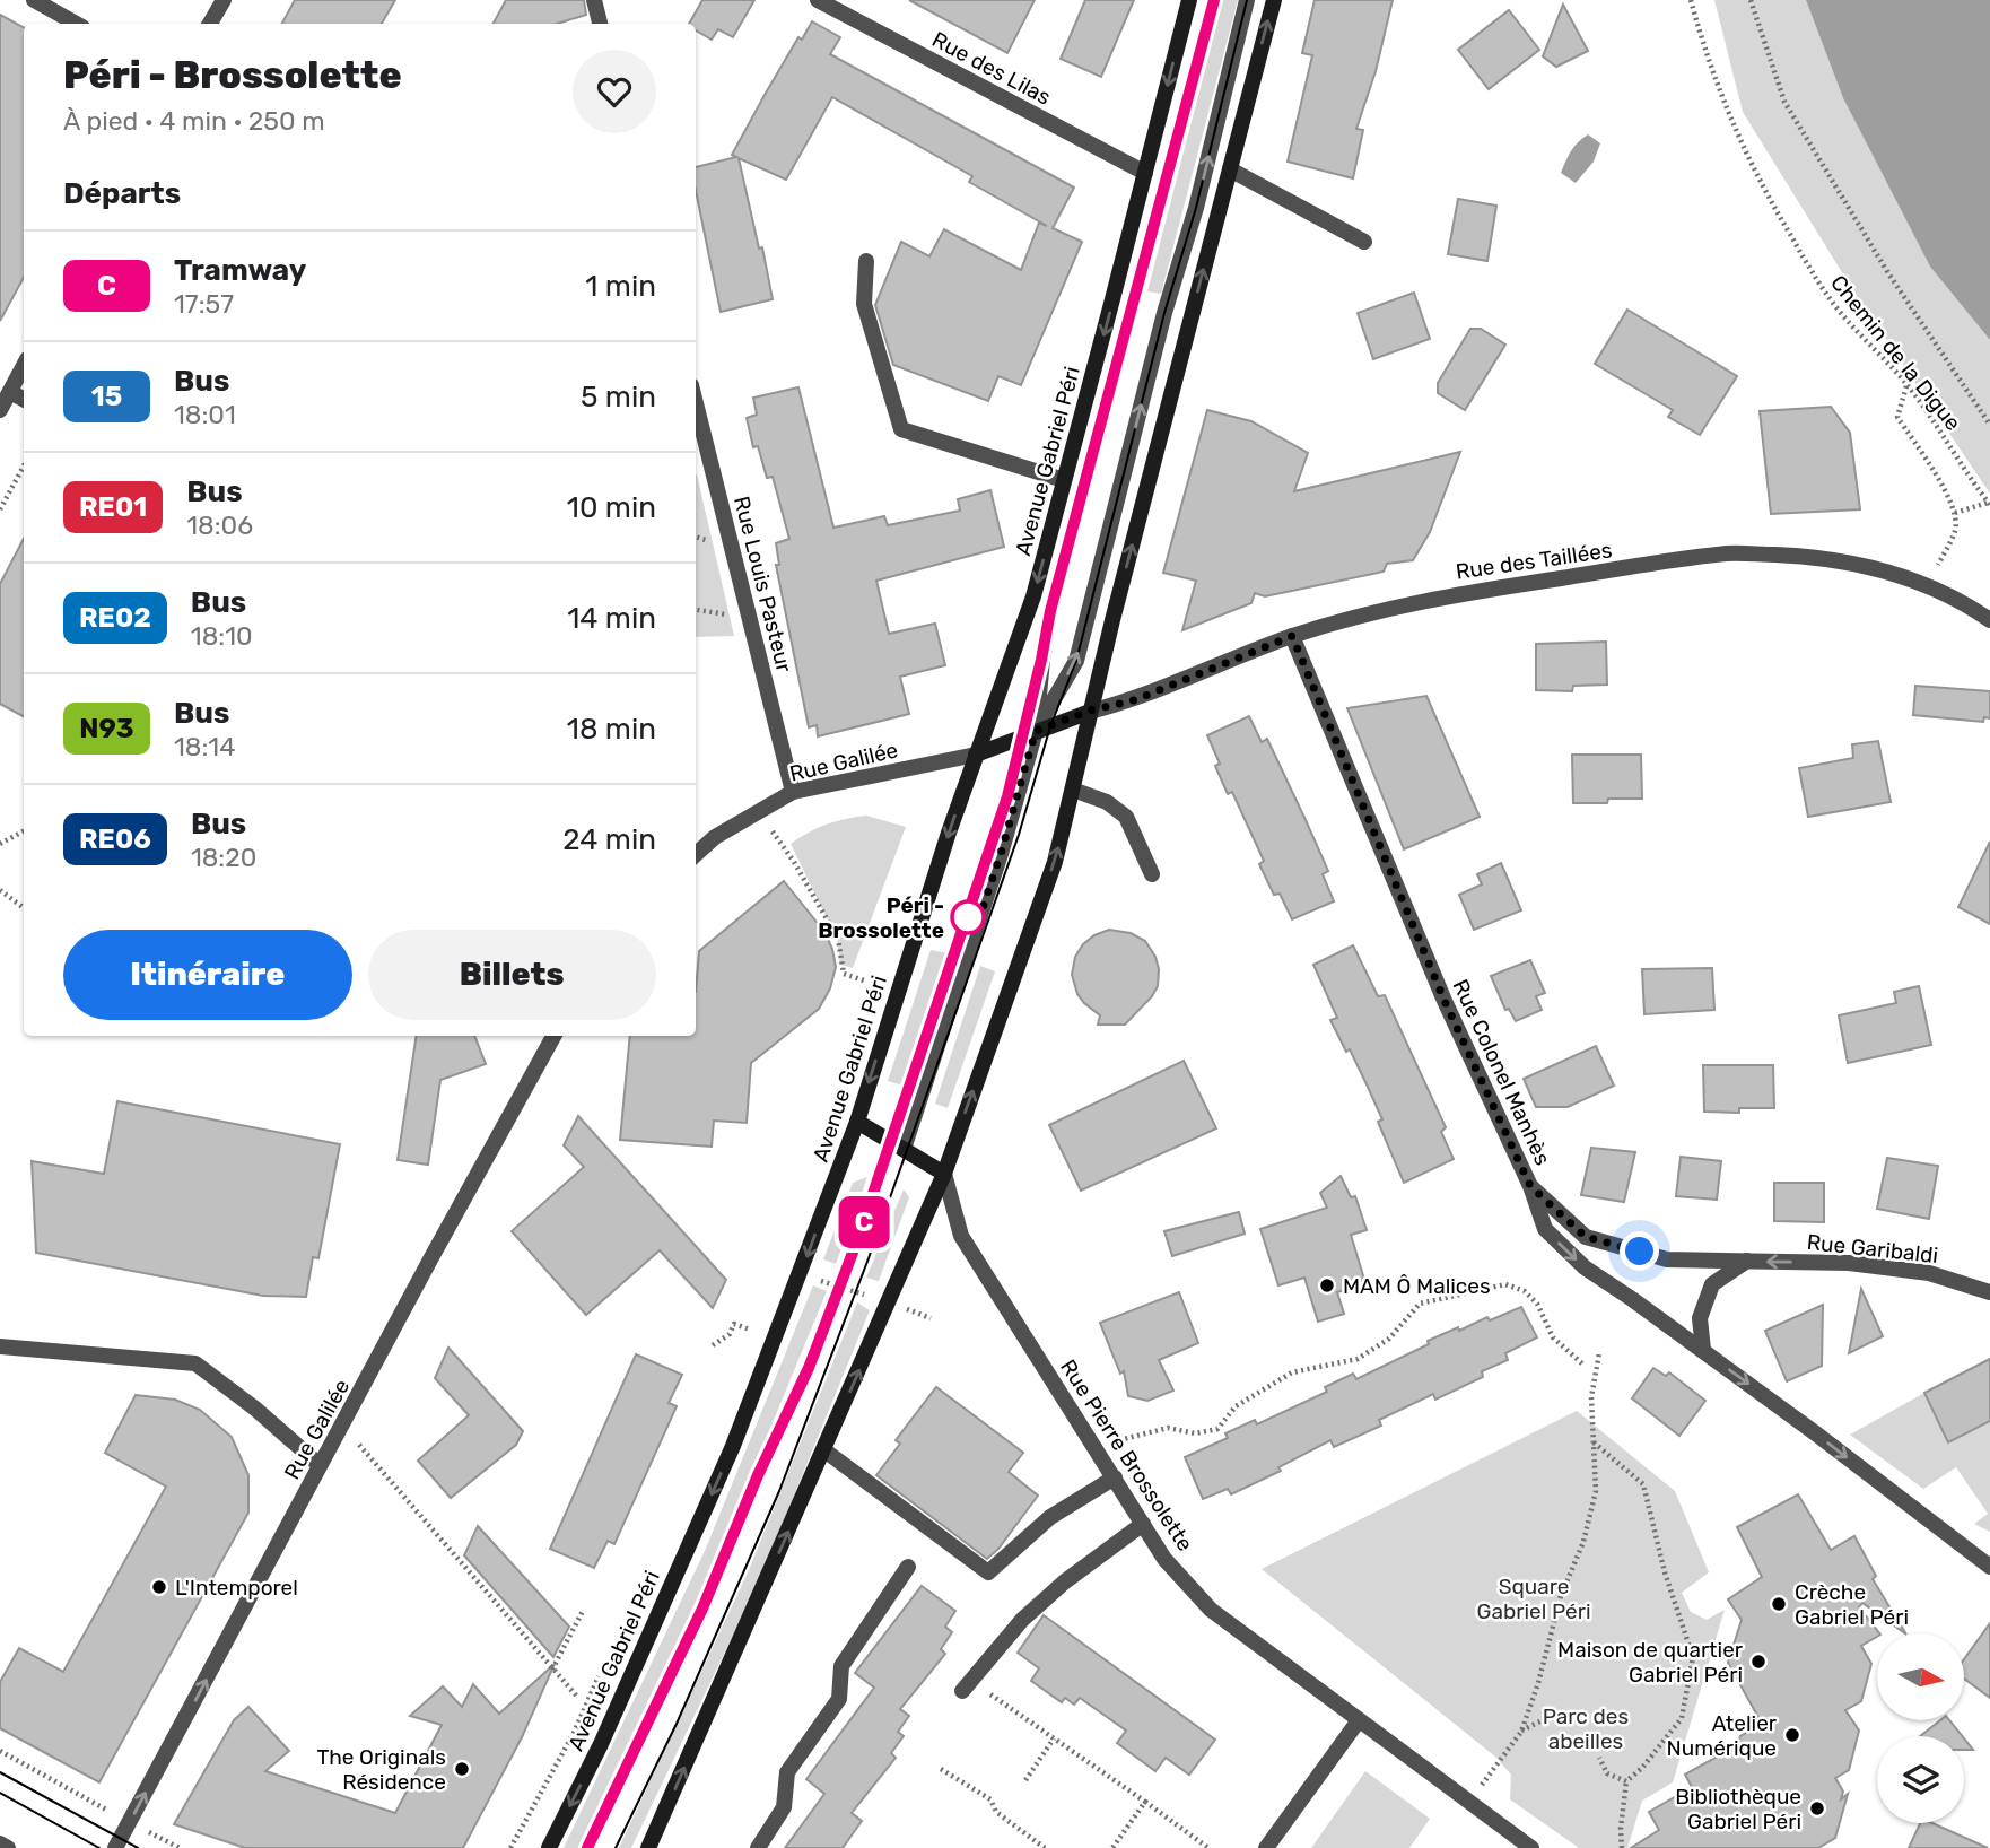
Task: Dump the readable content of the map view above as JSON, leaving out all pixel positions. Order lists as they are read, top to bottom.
{
  "streets": {
    "main road": ["Avenue Gabriel Péri"],
    "street": [
      "Rue des Lilas",
      "Rue des Taillées",
      "Rue Louis Pasteur",
      "Rue Galilée",
      "Rue Colonel Manhès",
      "Rue Garibaldi",
      "Rue Pierre Brossolette"
    ],
    "path": ["Chemin de la Digue"]
  },
  "crossings": [
    ["Rue des Lilas", "Avenue Gabriel Péri"],
    ["Avenue Gabriel Péri", "Rue Galilée"],
    ["Rue des Taillées", "Rue Colonel Manhès"],
    ["Rue Louis Pasteur", "Rue Galilée"],
    ["Rue Colonel Manhès", "Rue Garibaldi"]
  ],
  "one_way": ["Rue Galilée", "Rue Colonel Manhès", "Rue Garibaldi"],
  "parks": ["Square Gabriel Péri", "Parc des abeilles"],
  "places": [
    "Péri - Brossolette",
    "MAM Ô Malices",
    "L'Intemporel",
    "Crèche Gabriel Péri",
    "Maison de quartier Gabriel Péri",
    "Atelier Numérique",
    "The Originals Résidence",
    "Bibliothèque Gabriel Péri"
  ],
  "lines": ["tram line C"],
  "north": "right",
  "page": {
    "on_map": "C",
    "heading": [
      ["Péri - Brossolette", "À pied · 4 min · 250 m"],
      "Départs"
    ],
    "list": [
      {
        "mark": "C",
        "name": "Tramway",
        "note": "17:57",
        "value": "1 min"
      },
      {
        "mark": "15",
        "name": "Bus",
        "note": "18:01",
        "value": "5 min"
      },
      {
        "mark": "RE01",
        "name": "Bus",
        "note": "18:06",
        "value": "10 min"
      },
      {
        "mark": "RE02",
        "name": "Bus",
        "note": "18:10",
        "value": "14 min"
      },
      {
        "mark": "N93",
        "name": "Bus",
        "note": "18:14",
        "value": "18 min"
      },
      {
        "mark": "RE06",
        "name": "Bus",
        "note": "18:20",
        "value": "24 min"
      }
    ],
    "buttons": ["Itinéraire", "Billets"]
  }
}
